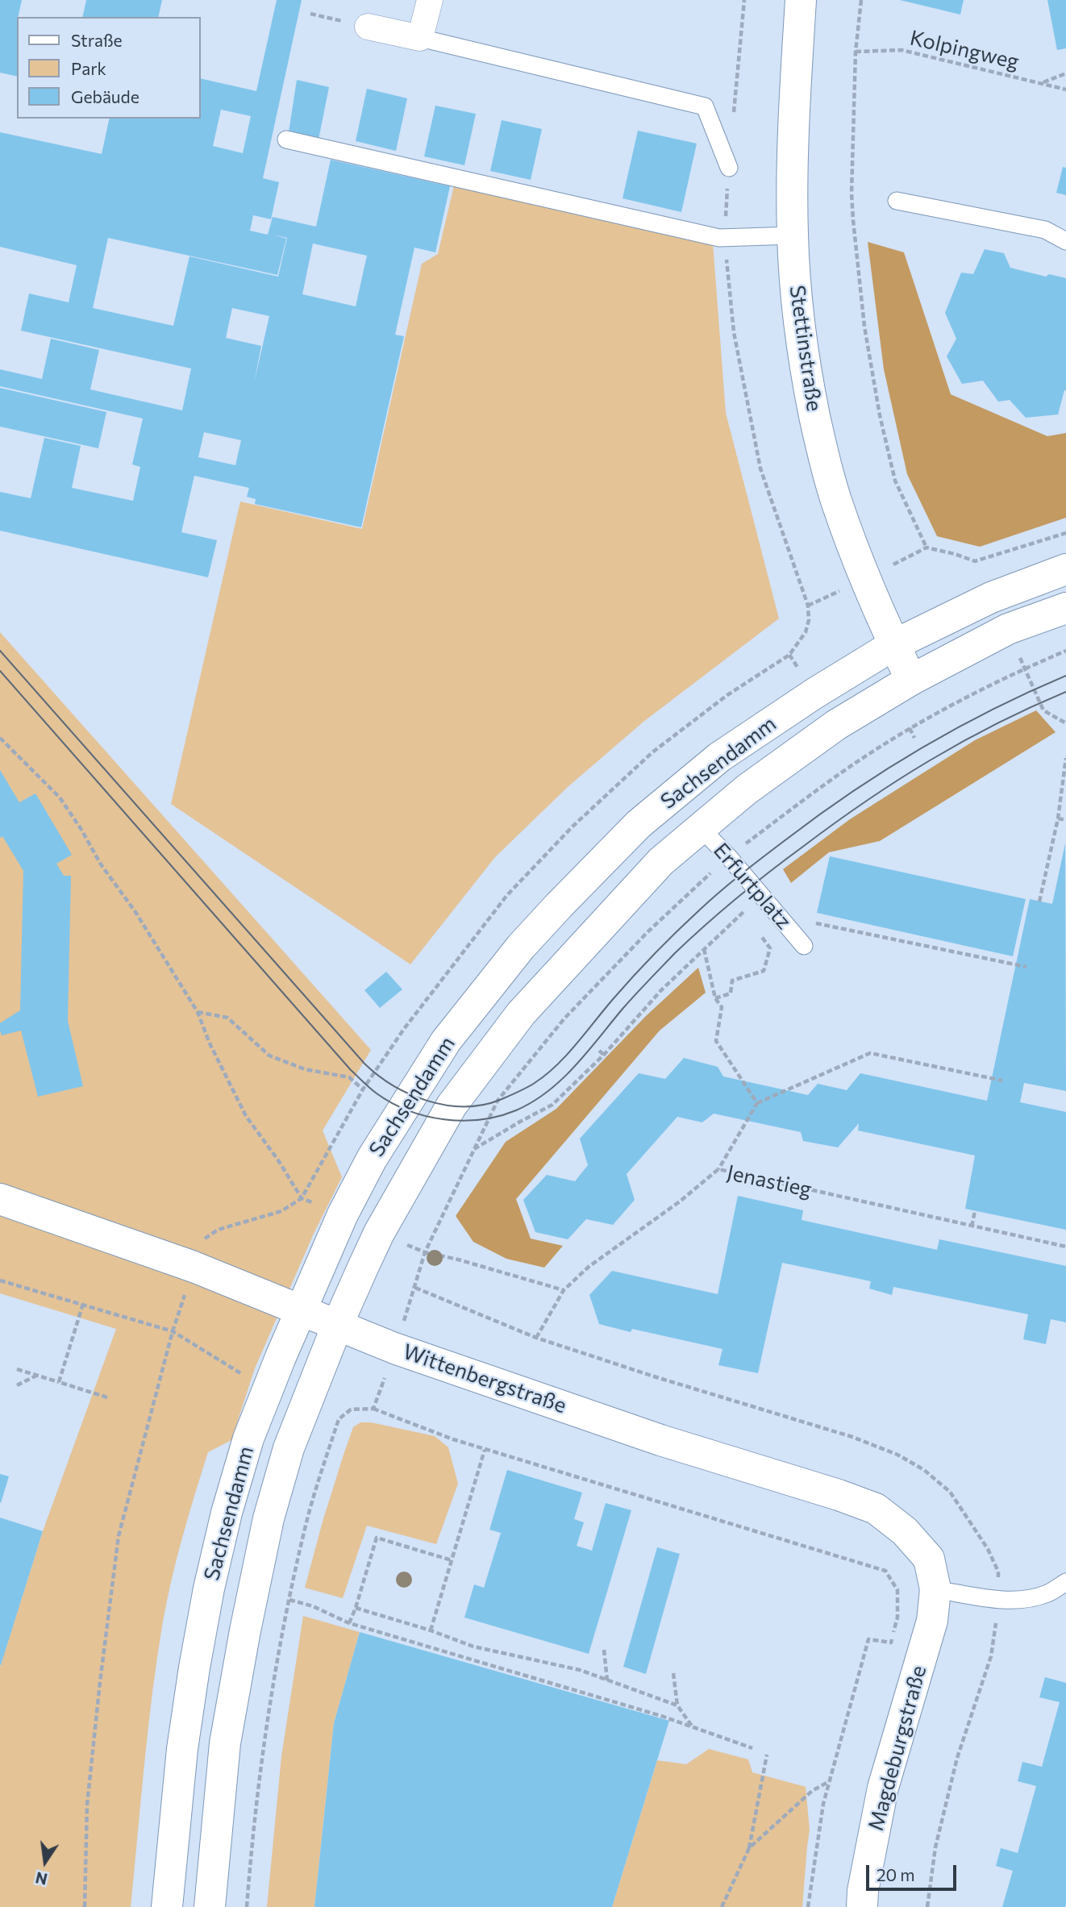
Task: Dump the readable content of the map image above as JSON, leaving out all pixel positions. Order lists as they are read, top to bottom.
{
  "streets": {
    "street": [
      "Stettinstraße",
      "Sachsendamm",
      "Wittenbergstraße",
      "Magdeburgstraße"
    ],
    "lane": ["Erfurtplatz"],
    "path": ["Kolpingweg", "Jenastieg"]
  },
  "crossings": [
    ["Stettinstraße", "Sachsendamm"],
    ["Sachsendamm", "Erfurtplatz"],
    ["Sachsendamm", "Wittenbergstraße"],
    ["Wittenbergstraße", "Magdeburgstraße"]
  ],
  "legend": ["Straße", "Park", "Gebäude"],
  "scale_bar": "20 m",
  "north": "bottom"
}
